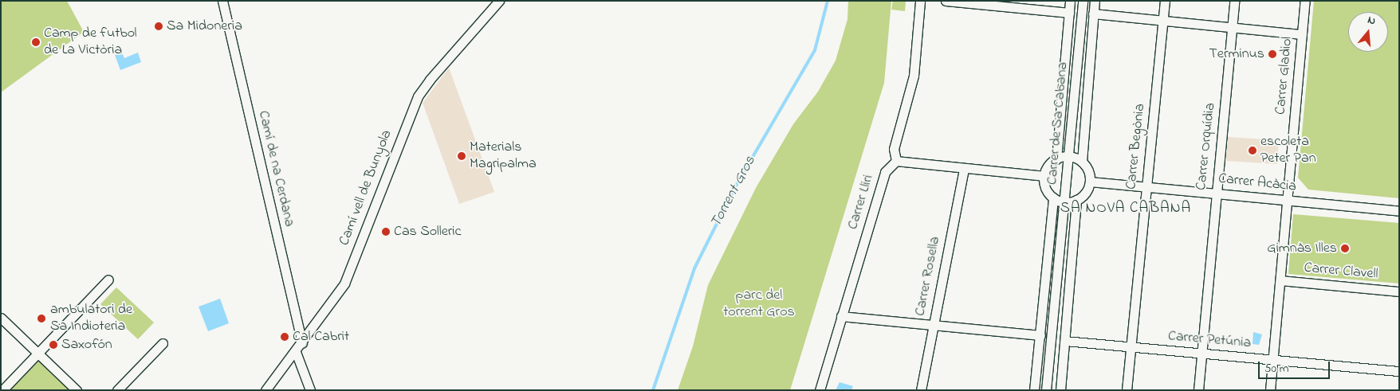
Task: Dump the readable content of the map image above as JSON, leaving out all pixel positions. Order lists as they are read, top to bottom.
{
  "streets": {
    "street": [
      "Carrer Gladiol",
      "Carrer de Sa Cabana",
      "Carrer Begònia",
      "Carrer Orquídia",
      "Camí de na Cerdana",
      "Carrer Acàcia",
      "Camí vell de Bunyola",
      "Carrer Lliri",
      "Carrer Clavell",
      "Carrer Rosella",
      "Carrer Petúnia"
    ]
  },
  "crossings": [
    ["Carrer Gladiol", "Carrer Acàcia"],
    ["Carrer Gladiol", "Carrer Clavell"],
    ["Carrer Gladiol", "Carrer Petúnia"],
    ["Carrer Begònia", "Carrer Acàcia"],
    ["Carrer Begònia", "Carrer Petúnia"],
    ["Carrer Orquídia", "Carrer Acàcia"],
    ["Carrer Orquídia", "Carrer Petúnia"],
    ["Camí de na Cerdana", "Camí vell de Bunyola"]
  ],
  "districts": ["SA NOVA CABANA"],
  "water": ["Torrent Gros"],
  "parks": ["parc del torrent Gros"],
  "places": [
    "Sa Midoneria",
    "Camp de futbol de La Victòria",
    "Terminus",
    "escoleta Peter Pan",
    "Materials Magripalma",
    "Cas Solleric",
    "Gimnàs Illes",
    "ambulatori de Sa Indioteria",
    "Cal Cabrit",
    "Saxofón"
  ],
  "scale_bar": "50 m",
  "north": "top"
}
